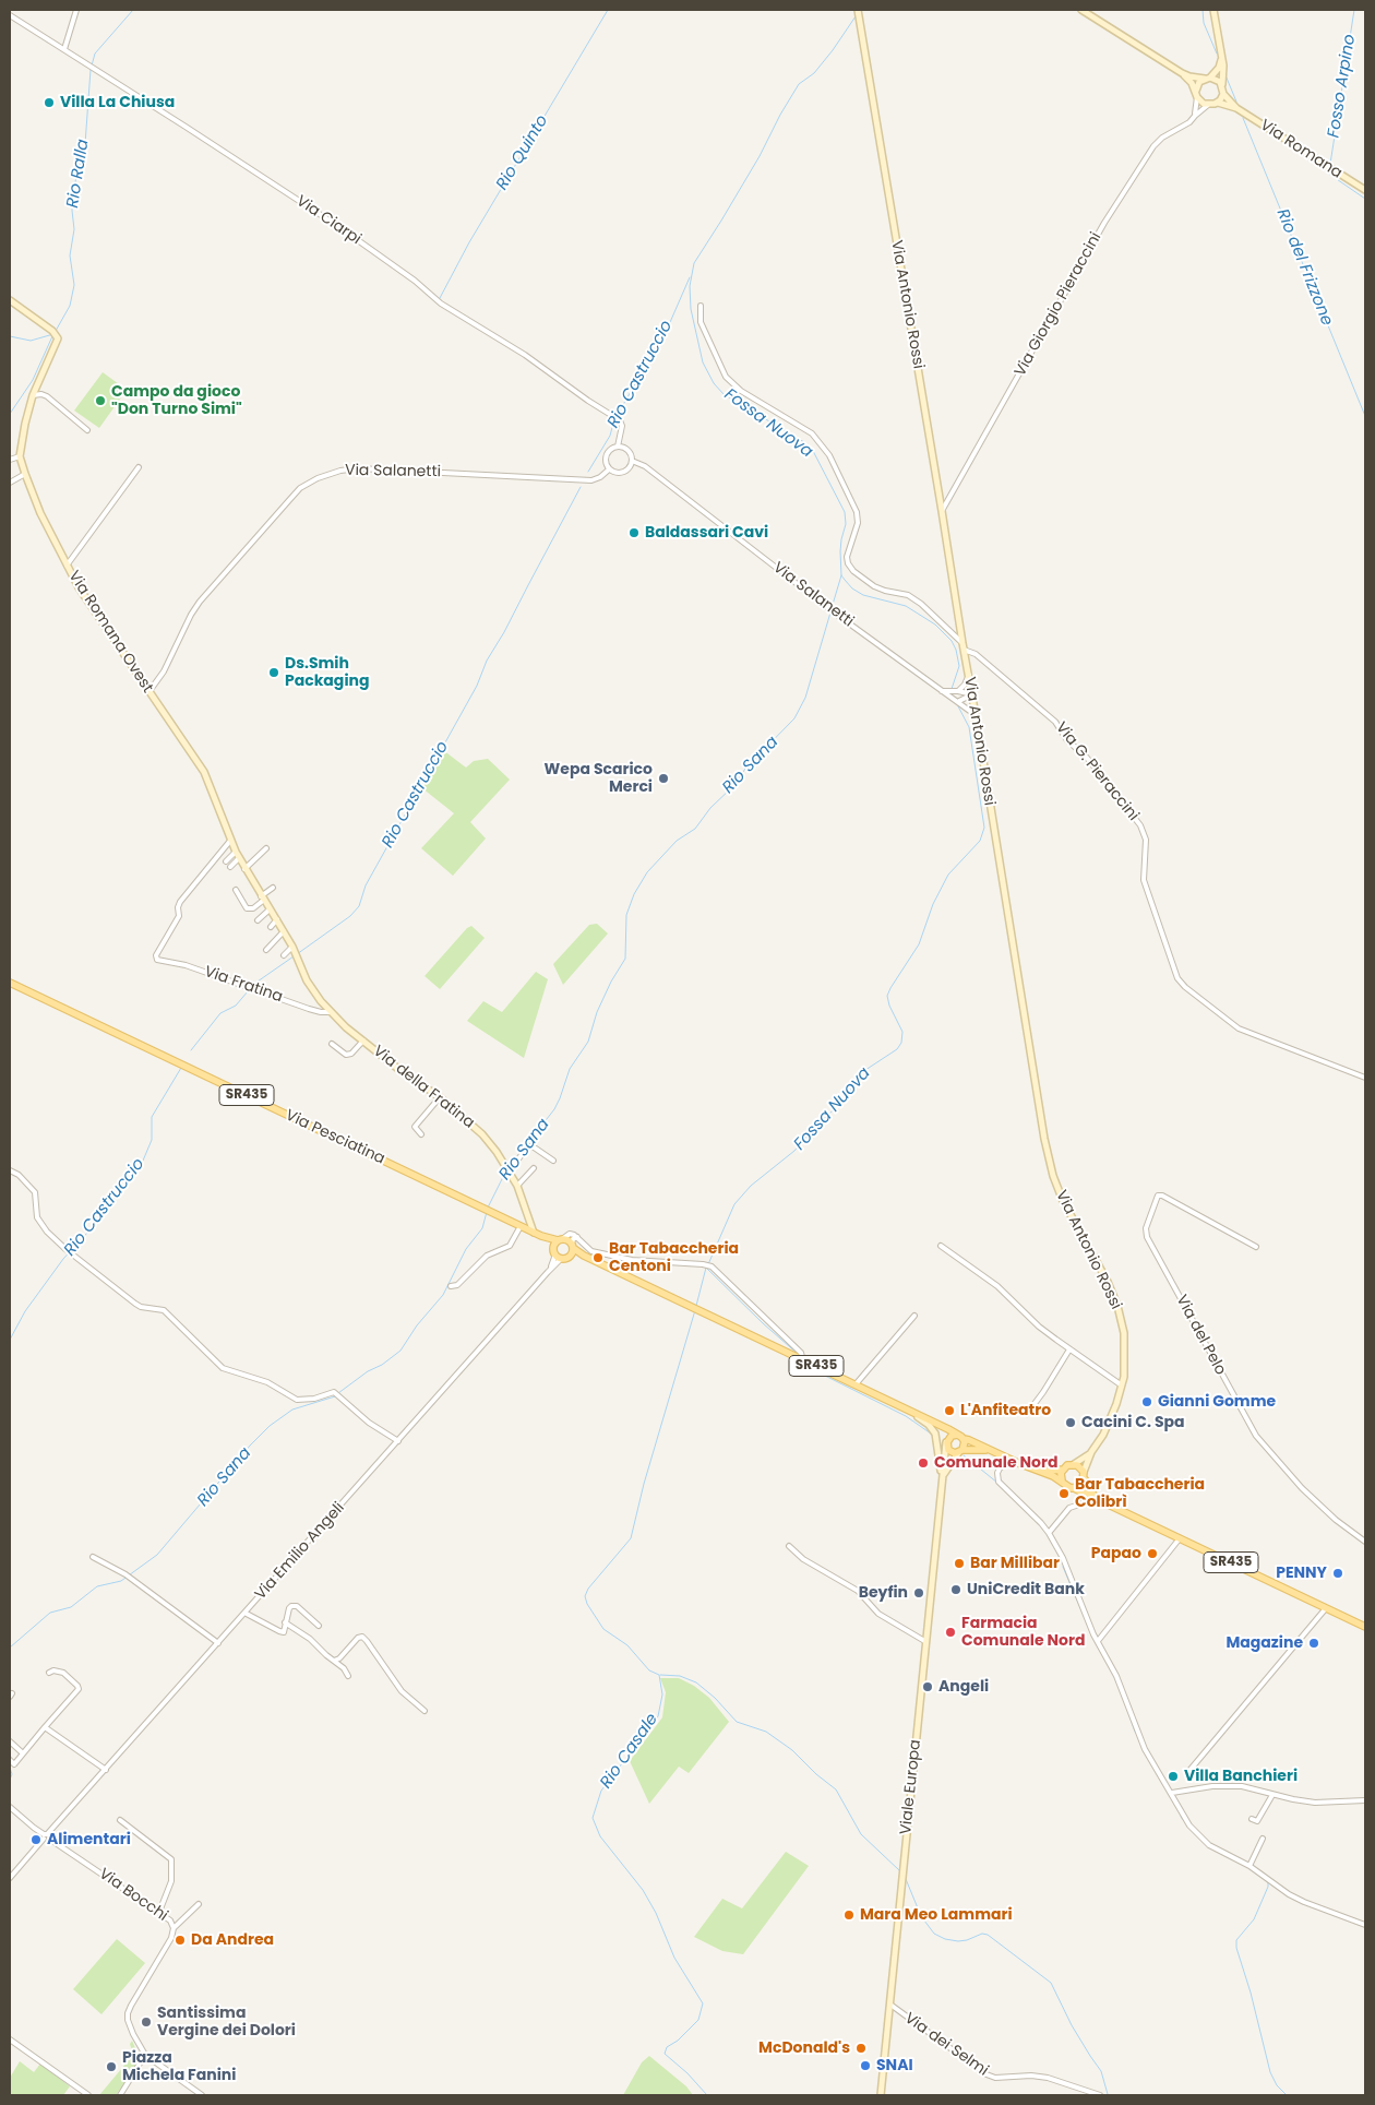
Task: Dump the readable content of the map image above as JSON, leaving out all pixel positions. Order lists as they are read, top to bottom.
{
  "streets": {
    "main road": [
      "Via Romana",
      "Via Antonio Rossi",
      "Via Romana Ovest",
      "Via della Fratina",
      "SR435",
      "Via Pesciatina",
      "Viale Europa"
    ],
    "street": [
      "Via Ciarpi",
      "Via Giorgio Pieraccini",
      "Via Salanetti",
      "Via G. Pieraccini",
      "Via Fratina",
      "Via del Pelo",
      "Via Emilio Angeli",
      "Via Bocchi",
      "Via dei Selmi"
    ]
  },
  "crossings": [
    ["Via Ciarpi", "Via Salanetti"],
    ["Via Antonio Rossi", "Via Giorgio Pieraccini"],
    ["Via Antonio Rossi", "Via Salanetti"],
    ["Via Antonio Rossi", "Via G. Pieraccini"],
    ["Via Antonio Rossi", "Via Pesciatina"],
    ["Via Salanetti", "Via Romana Ovest"],
    ["Via Romana Ovest", "Via Fratina"],
    ["Via Romana Ovest", "Via della Fratina"],
    ["Via Fratina", "Via della Fratina"],
    ["Via della Fratina", "Via Pesciatina"],
    ["Via Pesciatina", "Via Emilio Angeli"],
    ["Via Pesciatina", "Viale Europa"],
    ["Via Emilio Angeli", "Via Bocchi"],
    ["Viale Europa", "Via dei Selmi"]
  ],
  "water": [
    "Fosso Arpino",
    "Rio Quinto",
    "Rio Ralla",
    "Rio del Frizzone",
    "Rio Castruccio",
    "Fossa Nuova",
    "Rio Sana",
    "Rio Casale"
  ],
  "places": [
    "Villa La Chiusa",
    "Campo da gioco \"Don Turno Simi\"",
    "Baldassari Cavi",
    "Ds.Smih Packaging",
    "Wepa Scarico Merci",
    "Bar Tabaccheria Centoni",
    "Gianni Gomme",
    "L'Anfiteatro",
    "Cacini C. Spa",
    "Comunale Nord",
    "Bar Tabaccheria Colibrì",
    "Papao",
    "Bar Millibar",
    "PENNY",
    "UniCredit Bank",
    "Beyfin",
    "Farmacia Comunale Nord",
    "Magazine",
    "Angeli",
    "Villa Banchieri",
    "Alimentari",
    "Mara Meo Lammari",
    "Da Andrea",
    "Santissima Vergine dei Dolori",
    "McDonald's",
    "SNAI",
    "Piazza Michela Fanini"
  ]
}
